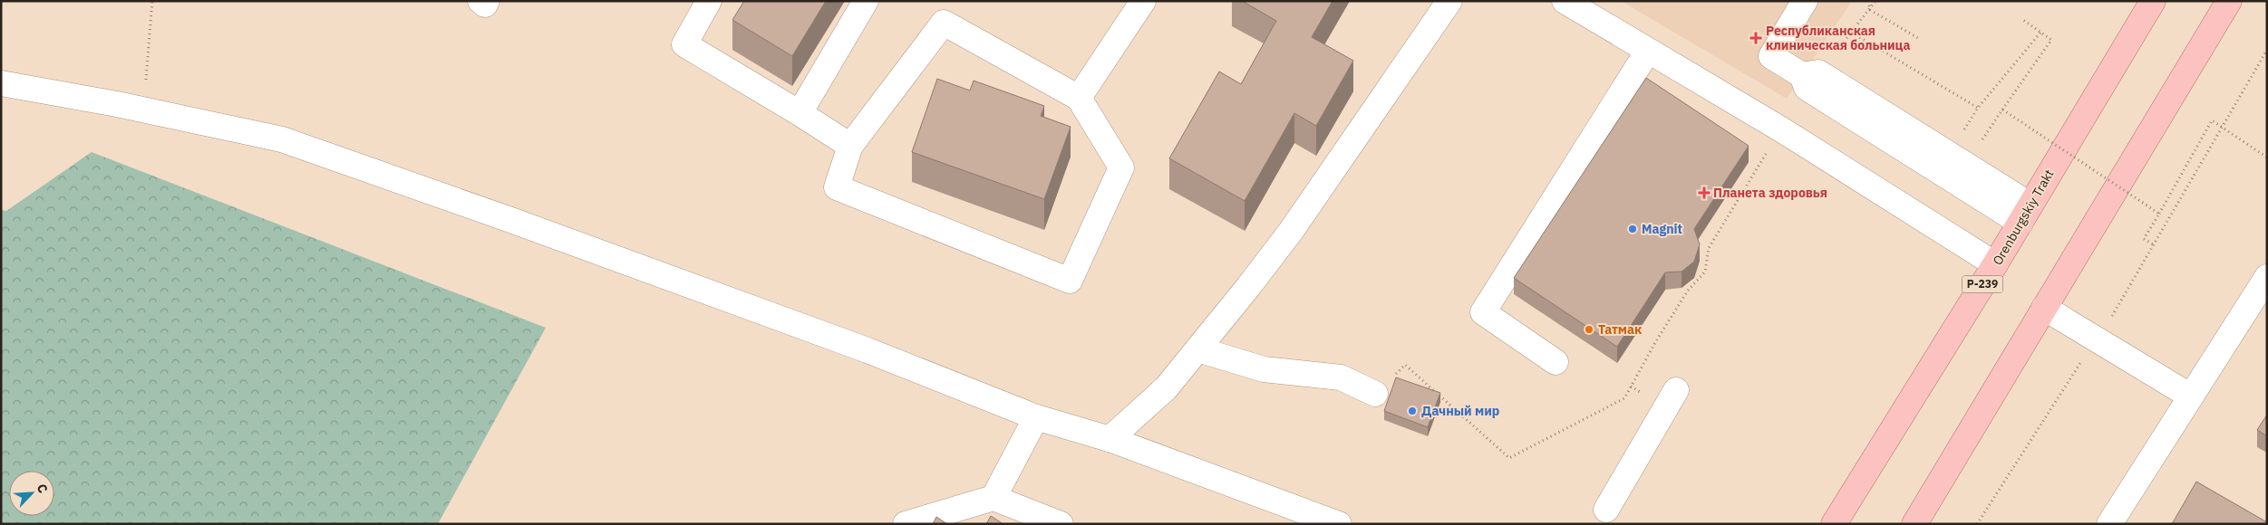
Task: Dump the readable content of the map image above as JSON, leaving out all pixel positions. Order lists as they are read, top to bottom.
{
  "streets": {
    "main road": ["Orenburgskiy Trakt", "Р-239"]
  },
  "places": {
    "health": ["Республиканская клиническая больница", "Планета здоровья"],
    "other": ["Magnit", "Татмак", "Дачный мир"]
  },
  "north": "top right"
}
